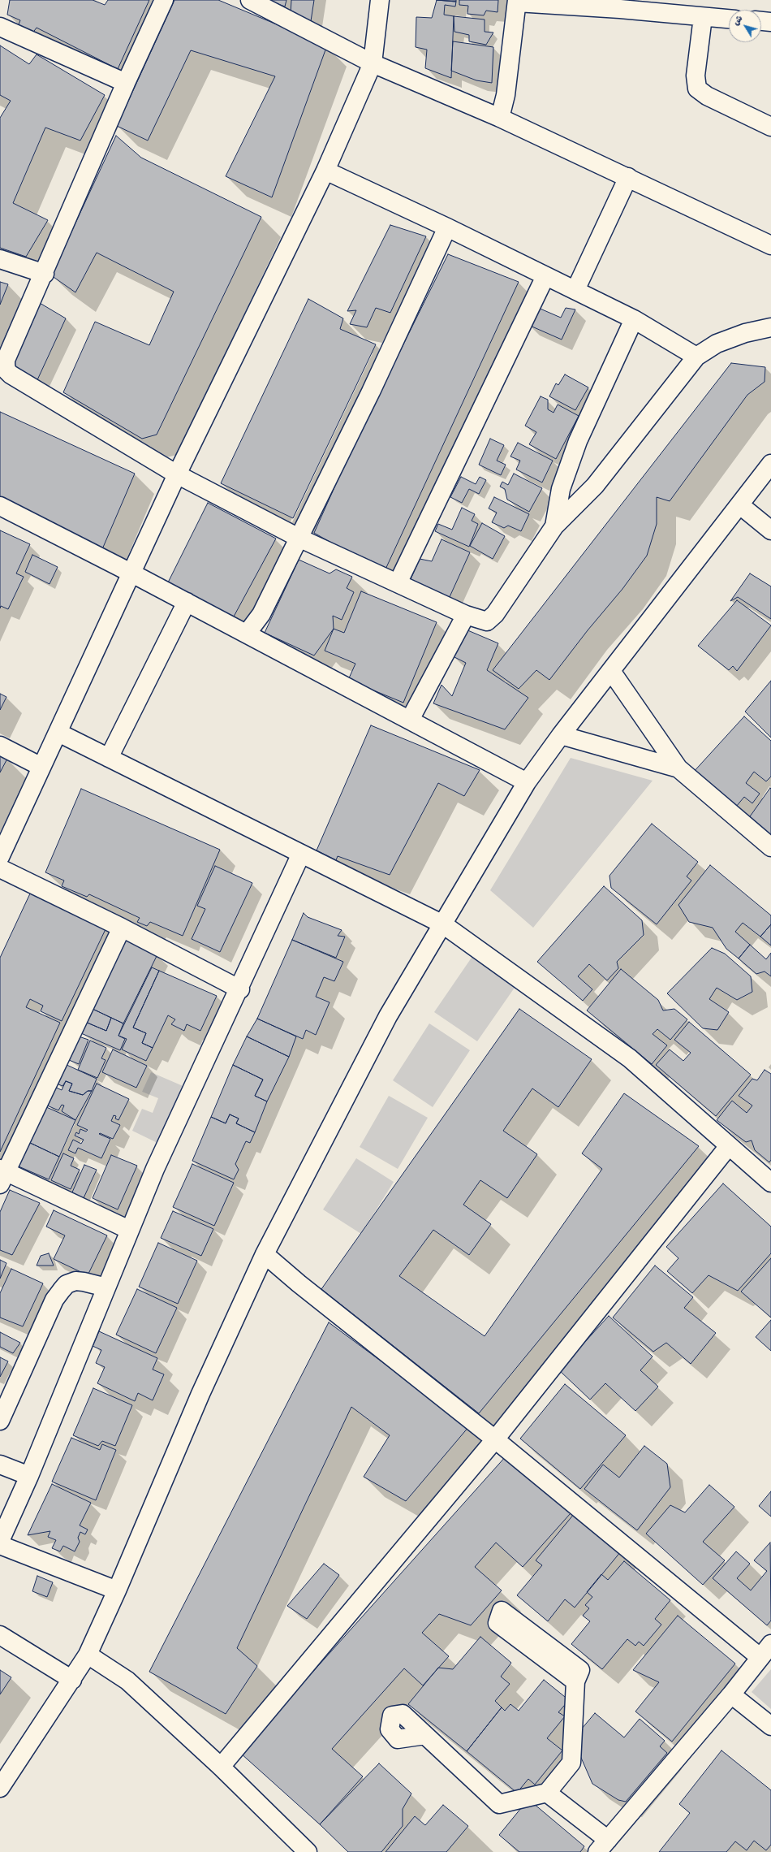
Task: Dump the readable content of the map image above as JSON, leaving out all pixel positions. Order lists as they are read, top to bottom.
{
  "north": "top left"
}
